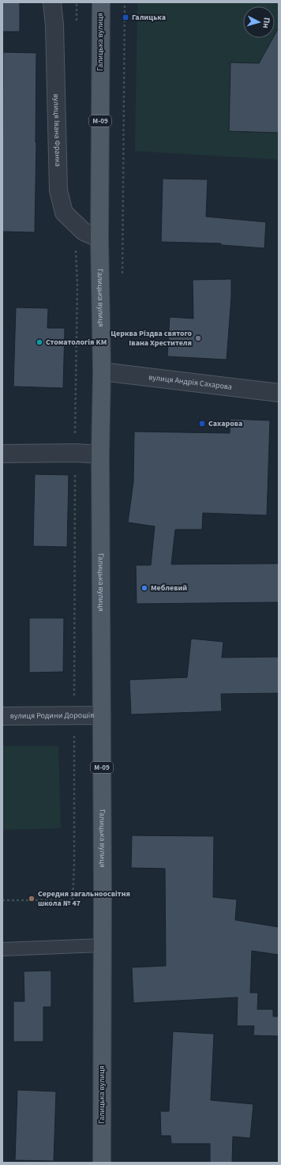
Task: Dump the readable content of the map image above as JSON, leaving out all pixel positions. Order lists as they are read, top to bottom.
{
  "streets": {
    "main road": ["Галицька вулиця", "М-09"],
    "street": ["вулиця Івана Франка", "вулиця Андрія Сахарова", "вулиця Родини Дорошів"]
  },
  "crossings": [
    ["Галицька вулиця", "вулиця Івана Франка"],
    ["Галицька вулиця", "вулиця Андрія Сахарова"],
    ["Галицька вулиця", "вулиця Родини Дорошів"]
  ],
  "places": {
    "transit": ["Галицька", "Сахарова"],
    "other": [
      "Церква Різдва святого Івана Хрестителя",
      "Стоматологія KM",
      "Меблевий",
      "Середня загальноосвітня школа № 47"
    ]
  },
  "north": "right"
}
